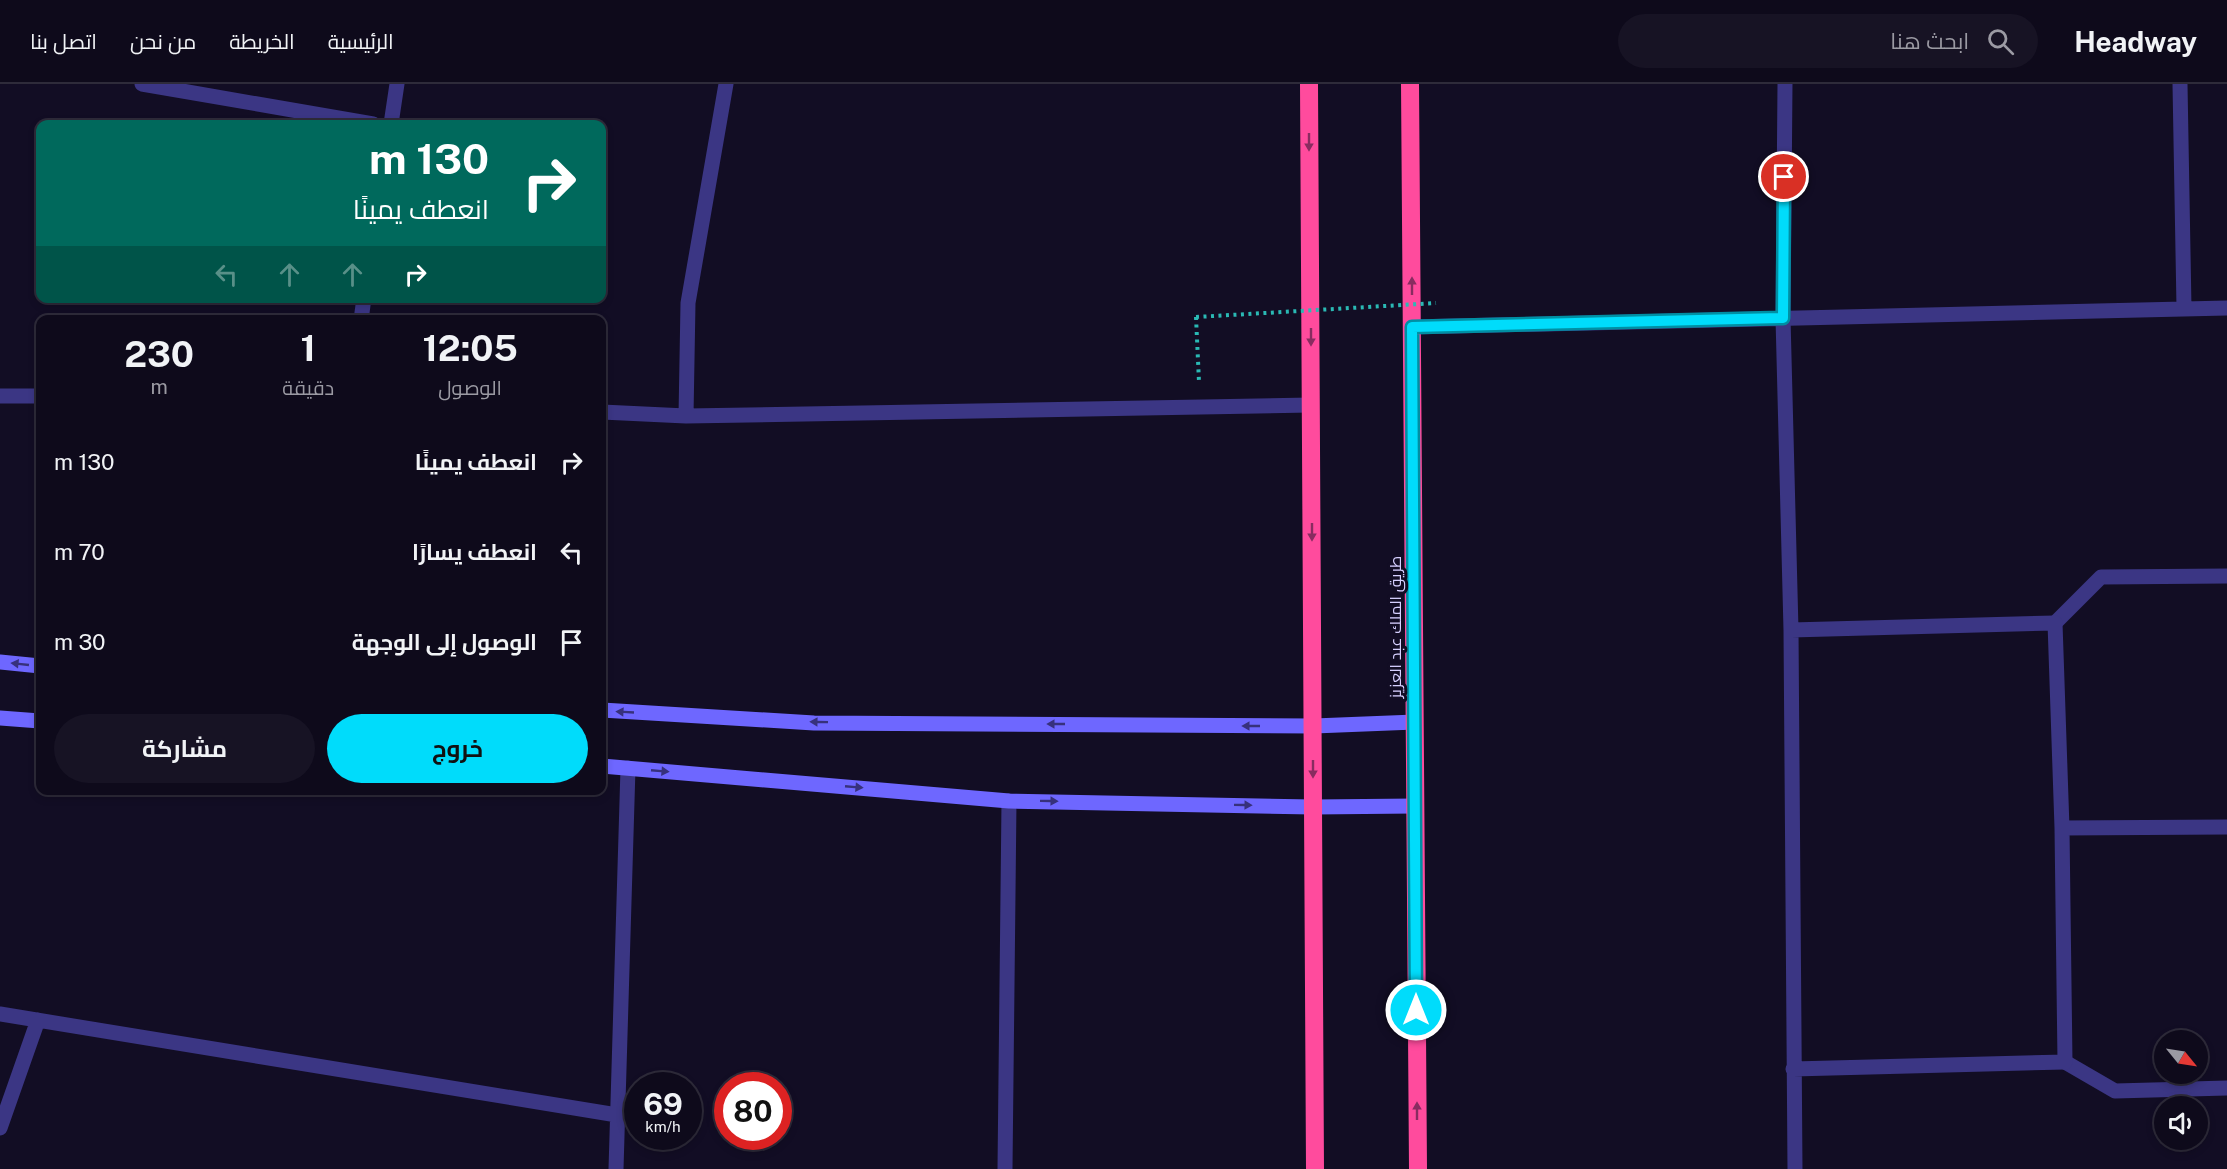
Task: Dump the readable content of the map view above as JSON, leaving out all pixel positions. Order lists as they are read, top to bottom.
{
  "streets": {
    "highway": ["طريق الملك عبد العزيز"]
  },
  "north": "bottom right",
  "page": {
    "header": "Headway",
    "search": "ابحث هنا",
    "nav": [
      "الرئيسية",
      "الخريطة",
      "من نحن",
      "اتصل بنا"
    ],
    "turn": ["130 m", "انعطف يمينًا"],
    "eta": [
      "12:05",
      "الوصول",
      "1",
      "دقيقة",
      "230",
      "m"
    ],
    "list": [
      {
        "name": "انعطف يمينًا",
        "value": "130 m"
      },
      {
        "name": "انعطف يسارًا",
        "value": "70 m"
      },
      {
        "name": "الوصول إلى الوجهة",
        "value": "30 m"
      }
    ],
    "buttons": ["خروج", "مشاركة"],
    "speed": "69 km/h",
    "limit": "80"
  }
}
